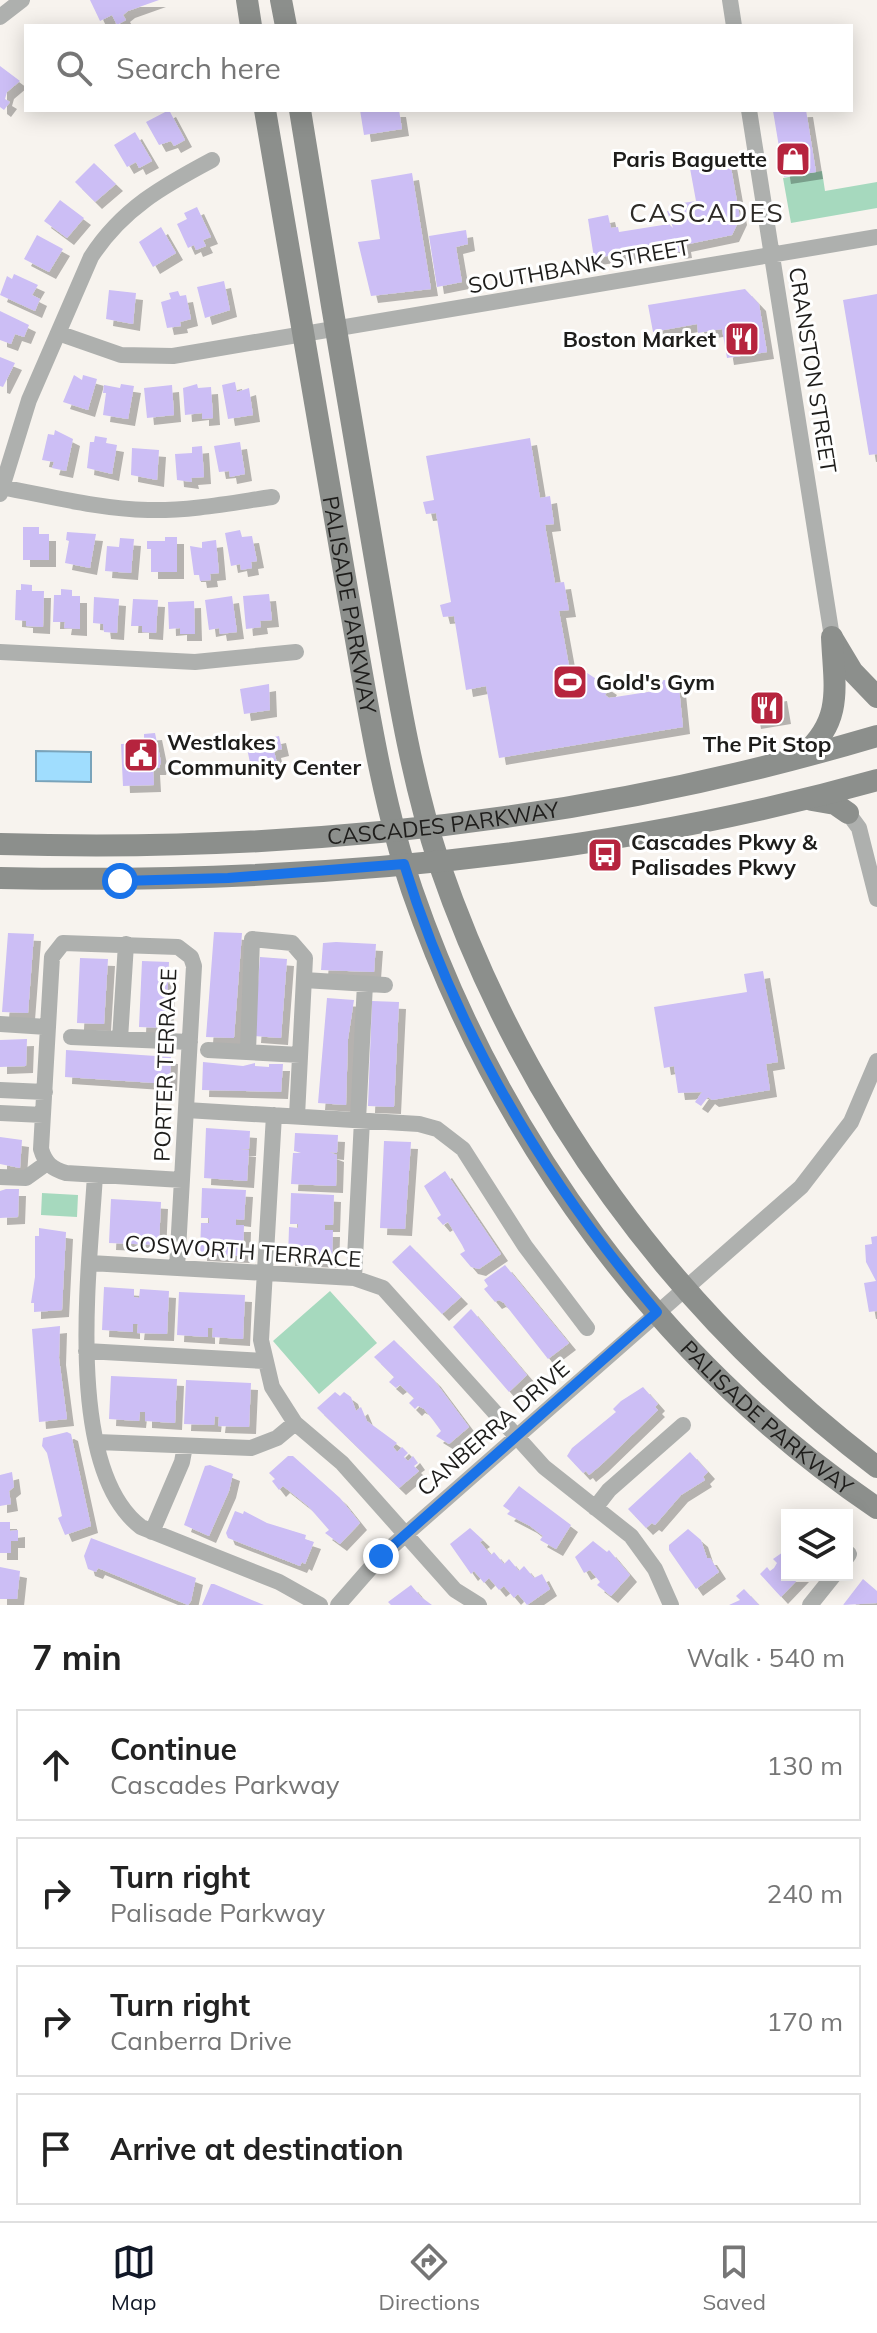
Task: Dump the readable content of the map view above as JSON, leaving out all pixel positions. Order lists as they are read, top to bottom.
{
  "streets": {
    "main road": ["PALISADE PARKWAY", "CASCADES PARKWAY"],
    "street": [
      "SOUTHBANK STREET",
      "CRANSTON STREET",
      "PORTER TERRACE",
      "COSWORTH TERRACE",
      "CANBERRA DRIVE"
    ]
  },
  "crossings": [
    ["SOUTHBANK STREET", "CRANSTON STREET"],
    ["SOUTHBANK STREET", "PALISADE PARKWAY"],
    ["PALISADE PARKWAY", "CASCADES PARKWAY"],
    ["PALISADE PARKWAY", "CANBERRA DRIVE"],
    ["PORTER TERRACE", "COSWORTH TERRACE"],
    ["COSWORTH TERRACE", "CANBERRA DRIVE"]
  ],
  "districts": ["CASCADES"],
  "places": {
    "shop": ["Paris Baguette"],
    "restaurant": ["Boston Market", "The Pit Stop"],
    "sports": ["Gold's Gym"],
    "public building": ["Westlakes Community Center"],
    "bus stop": ["Cascades Pkwy & Palisades Pkwy"]
  },
  "page": {
    "search": "Search here",
    "heading": ["7 min", "Walk · 540 m"],
    "list": [
      ["Continue", "Cascades Parkway", "130 m"],
      ["Turn right", "Palisade Parkway", "240 m"],
      ["Turn right", "Canberra Drive", "170 m"],
      "Arrive at destination"
    ],
    "nav": ["Map", "Directions", "Saved"]
  }
}
